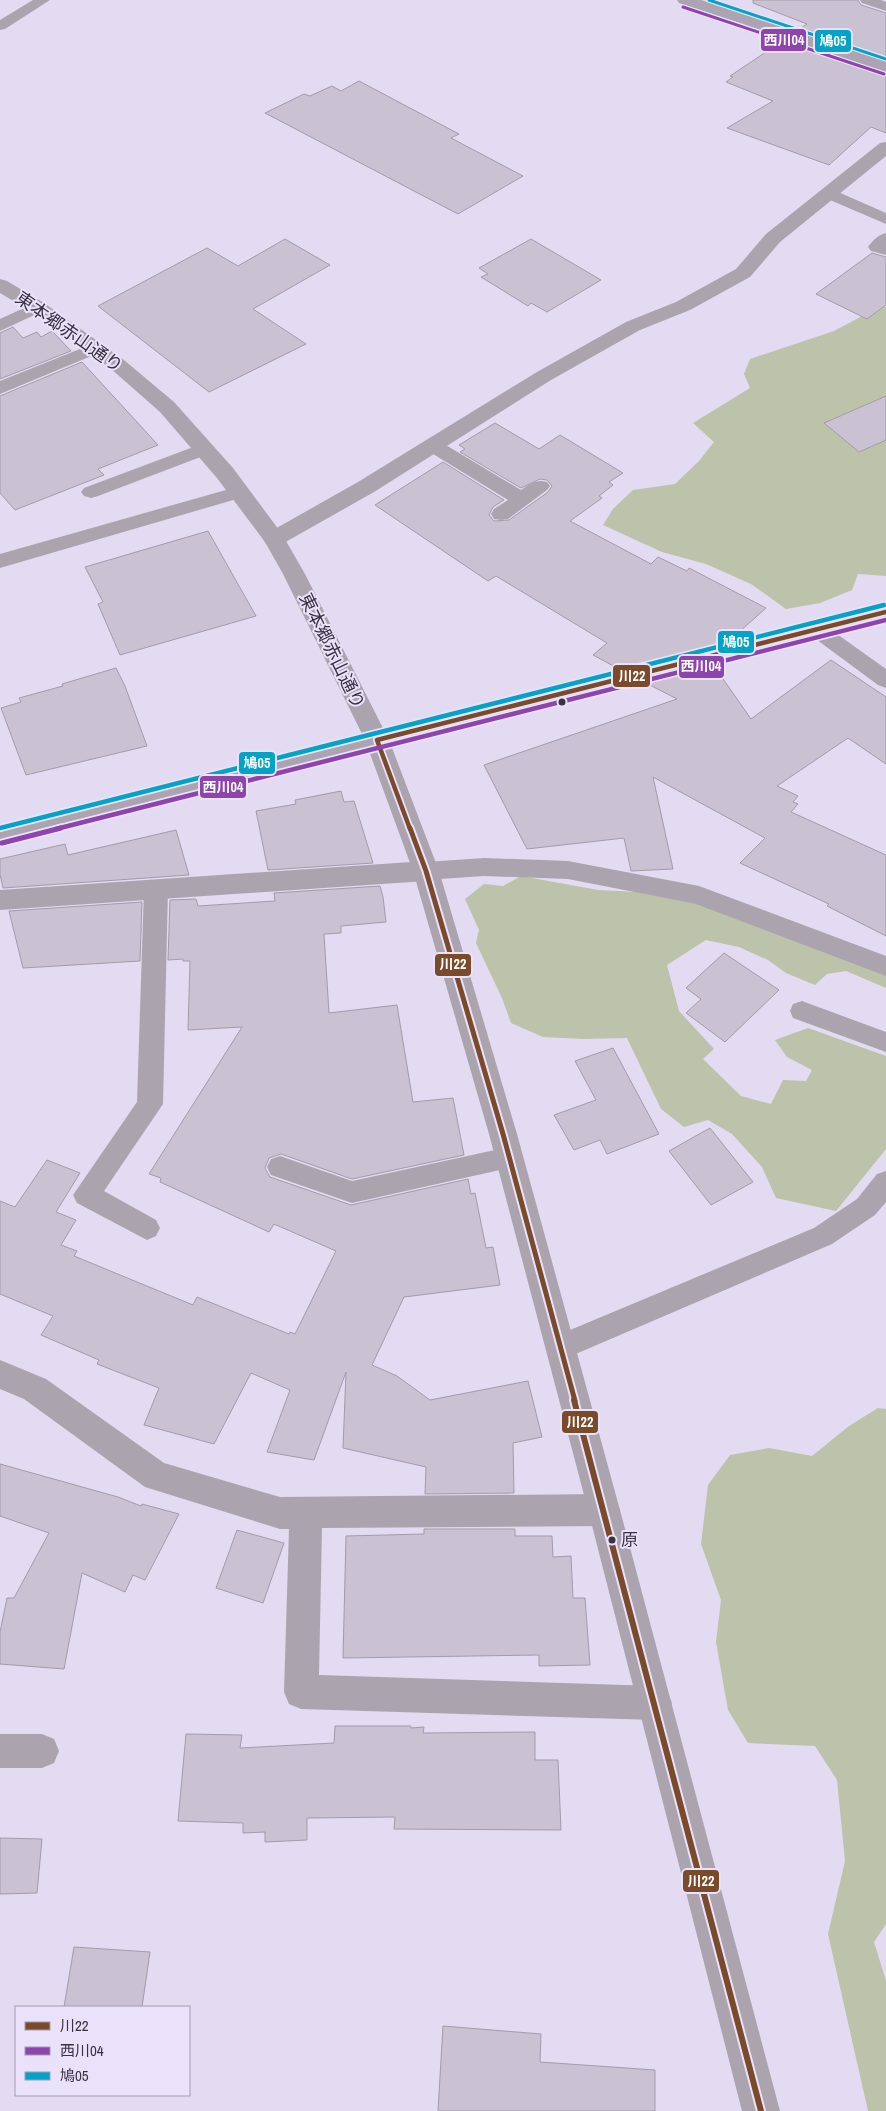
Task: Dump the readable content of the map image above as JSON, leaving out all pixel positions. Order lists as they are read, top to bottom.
{
  "streets": {
    "street": ["東本郷赤山通り"]
  },
  "places": ["原"],
  "lines": ["transit line 鳩05", "transit line 西川04", "transit line 川22"],
  "legend": ["川22", "西川04", "鳩05"]
}
